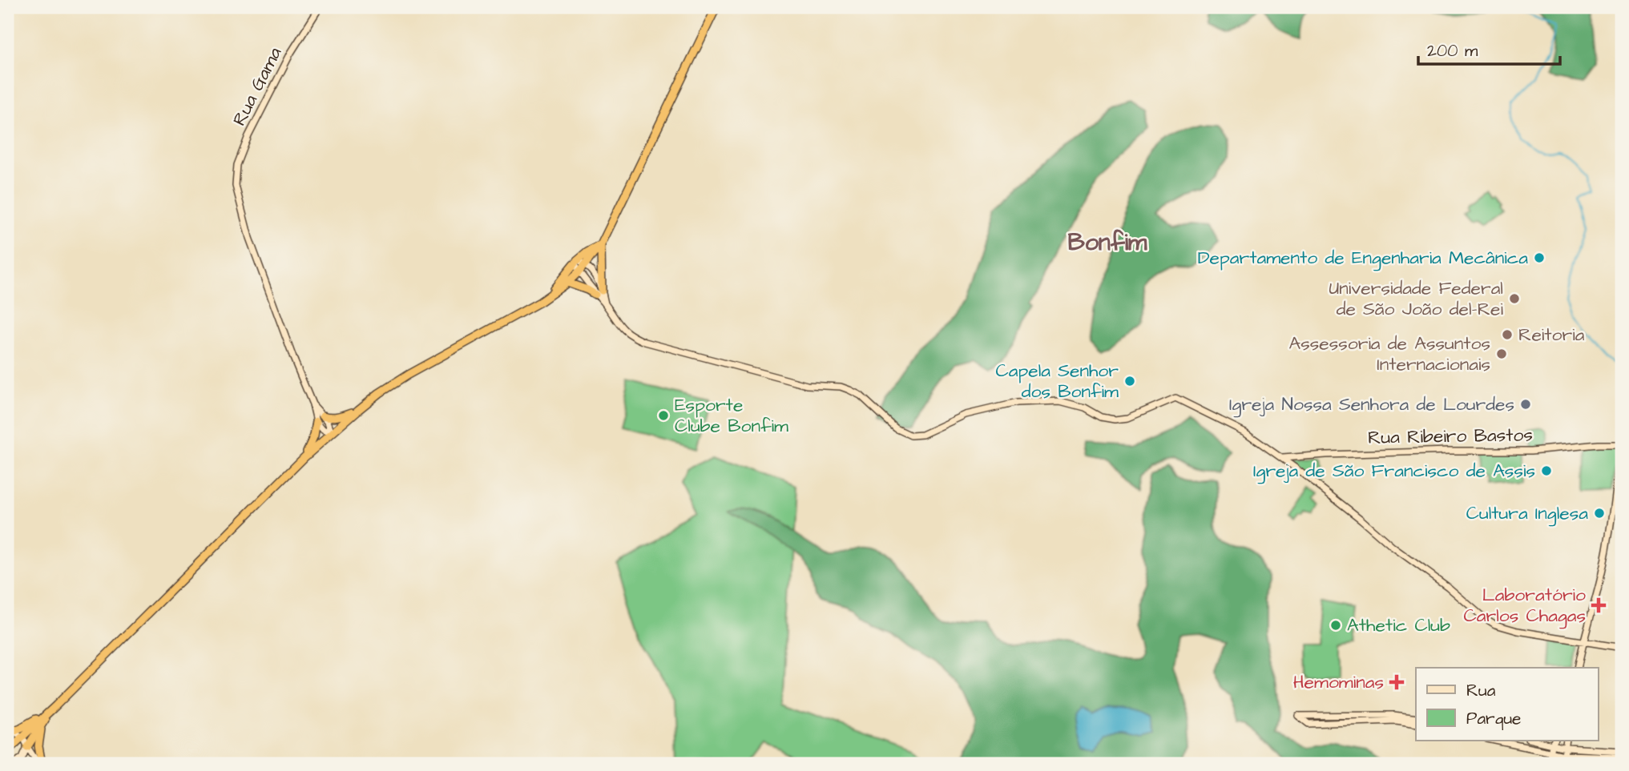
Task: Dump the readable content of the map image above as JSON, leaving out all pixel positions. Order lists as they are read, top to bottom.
{
  "streets": {
    "main road": ["Rua Gama", "Rua Ribeiro Bastos"]
  },
  "districts": ["Bonfim"],
  "places": {
    "other": [
      "Departamento de Engenharia Mecânica",
      "Universidade Federal de São João del-Rei",
      "Reitoria",
      "Assessoria de Assuntos Internacionais",
      "Capela Senhor dos Bonfim",
      "Igreja Nossa Senhora de Lourdes",
      "Esporte Clube Bonfim",
      "Igreja de São Francisco de Assis",
      "Cultura Inglesa",
      "Athetic Club"
    ],
    "health": ["Laboratório Carlos Chagas", "Hemominas"]
  },
  "legend": ["Rua", "Parque"],
  "scale_bar": "200 m"
}
